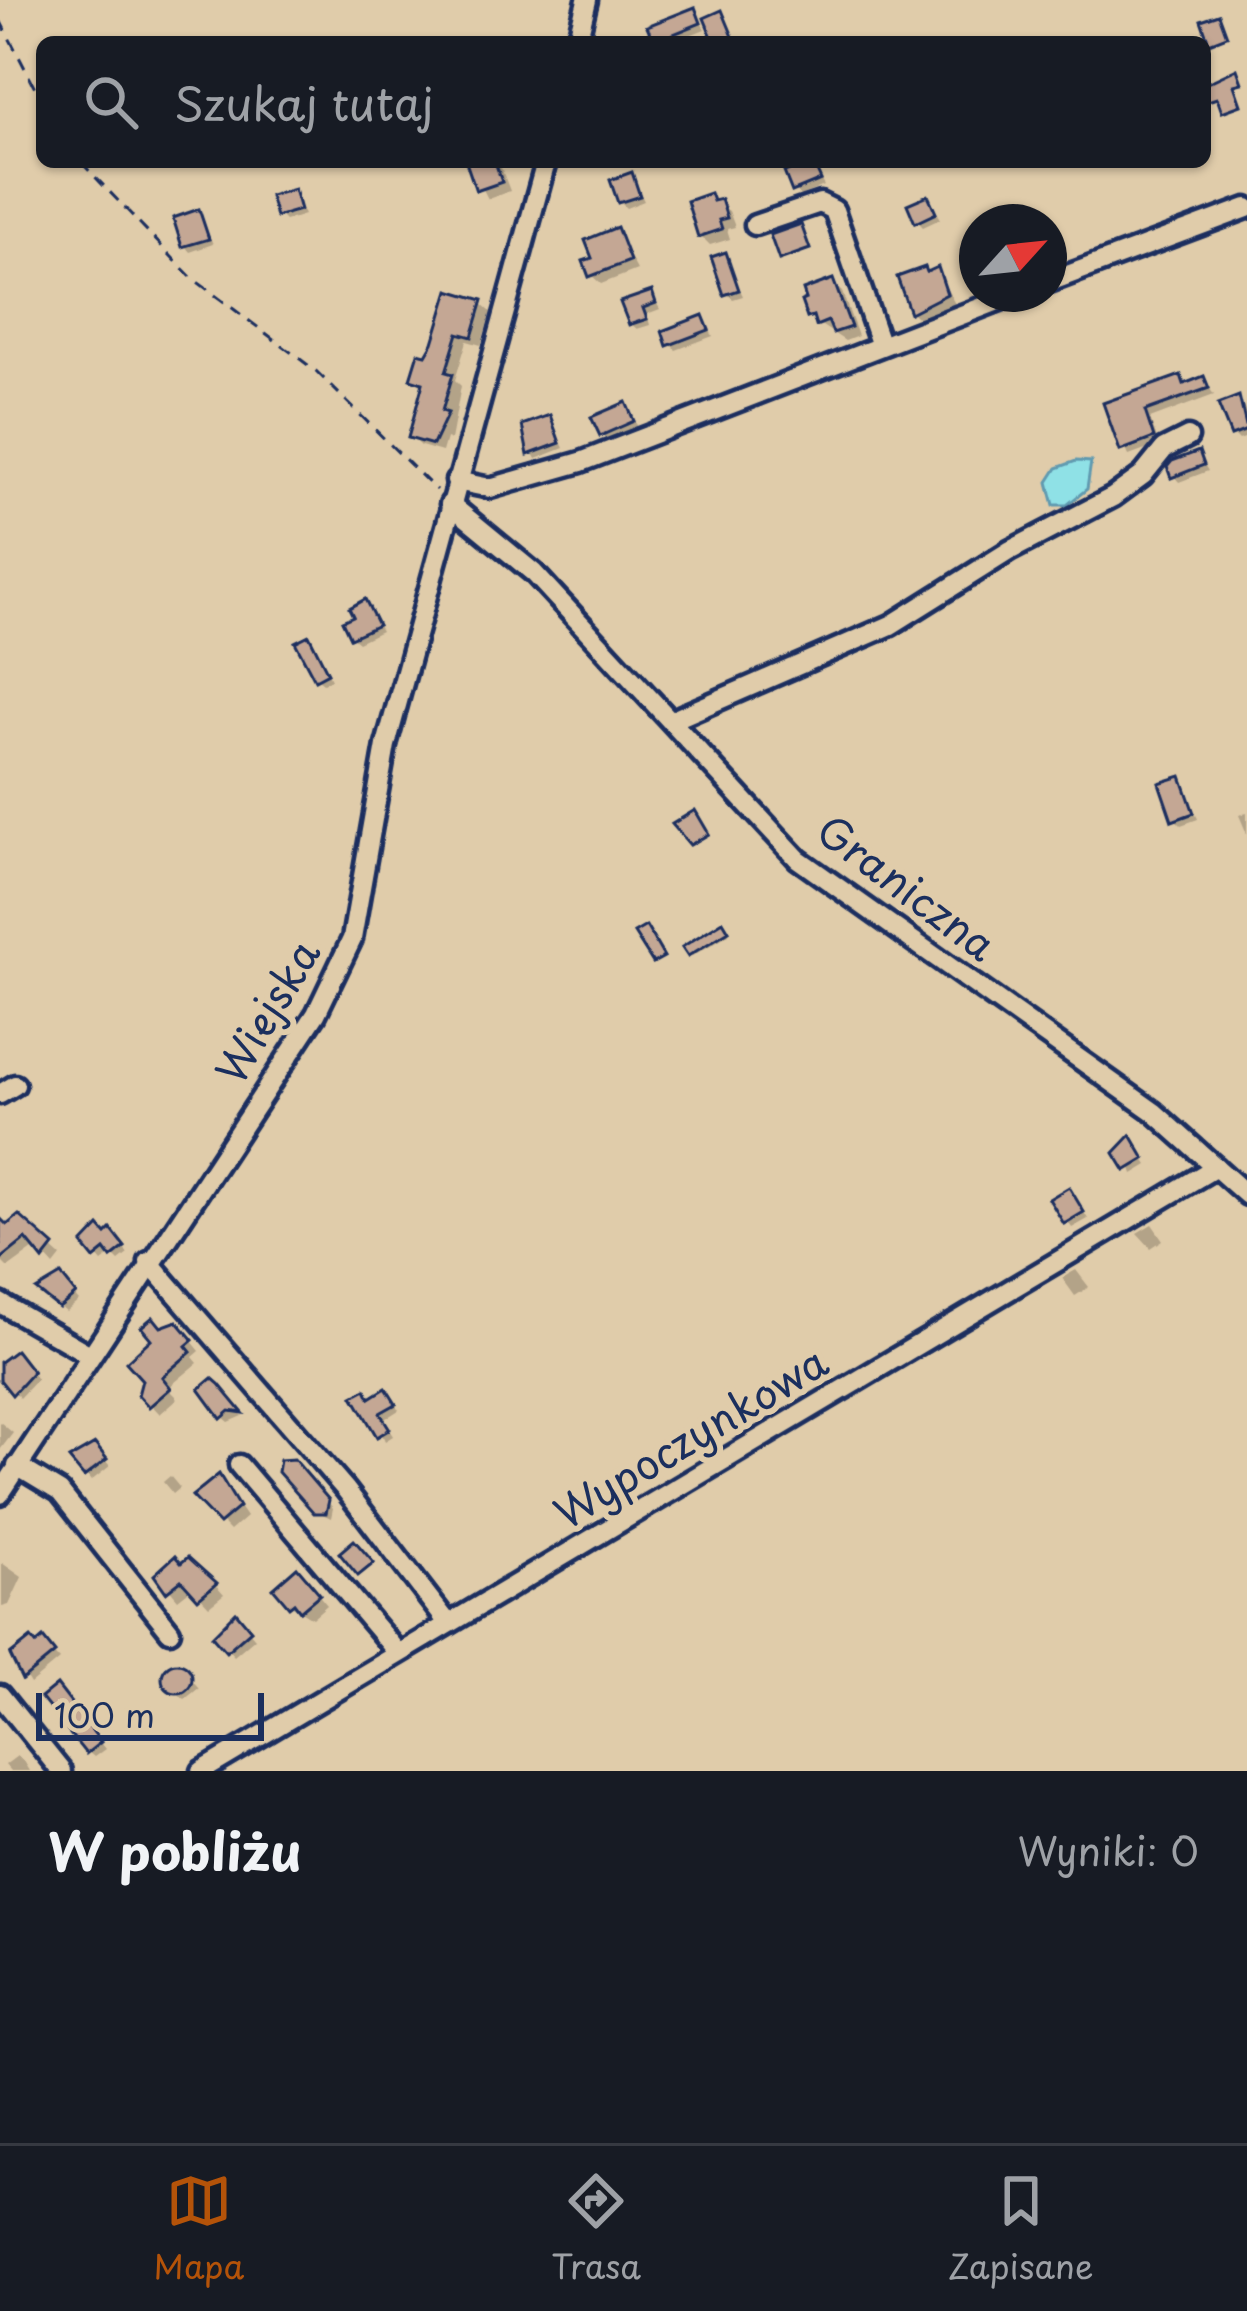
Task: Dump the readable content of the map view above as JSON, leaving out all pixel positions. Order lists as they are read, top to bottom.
{
  "streets": {
    "street": ["Graniczna", "Wiejska", "Wypoczynkowa"]
  },
  "crossings": [
    ["Graniczna", "Wiejska"],
    ["Graniczna", "Wypoczynkowa"]
  ],
  "scale_bar": "100 m",
  "north": "top right",
  "page": {
    "search": "Szukaj tutaj",
    "scale": "100 m",
    "heading": ["W pobliżu", "Wyniki: 0"],
    "nav": ["Mapa", "Trasa", "Zapisane"]
  }
}
